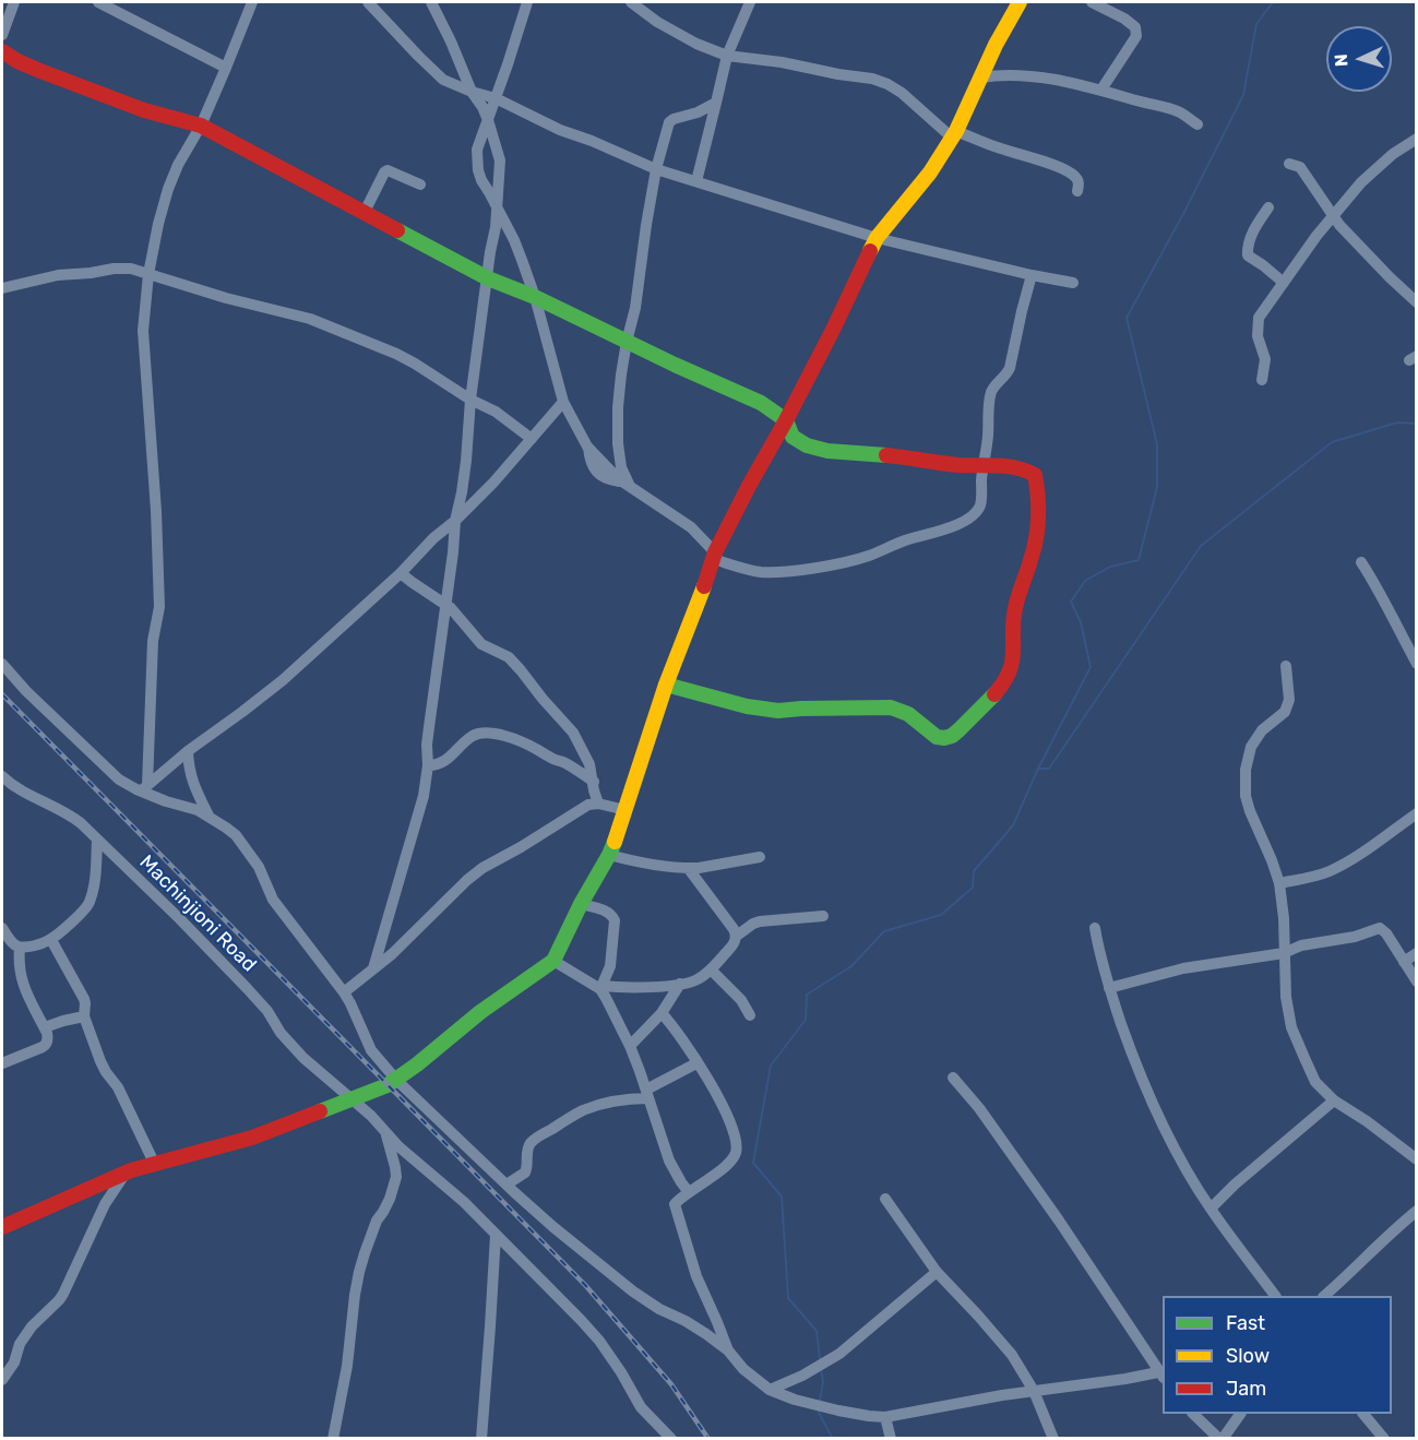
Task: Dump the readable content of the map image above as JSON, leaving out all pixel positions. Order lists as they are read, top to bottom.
{
  "streets": {
    "street": ["Machinjioni Road"]
  },
  "legend": ["Fast", "Slow", "Jam"],
  "north": "left"
}
